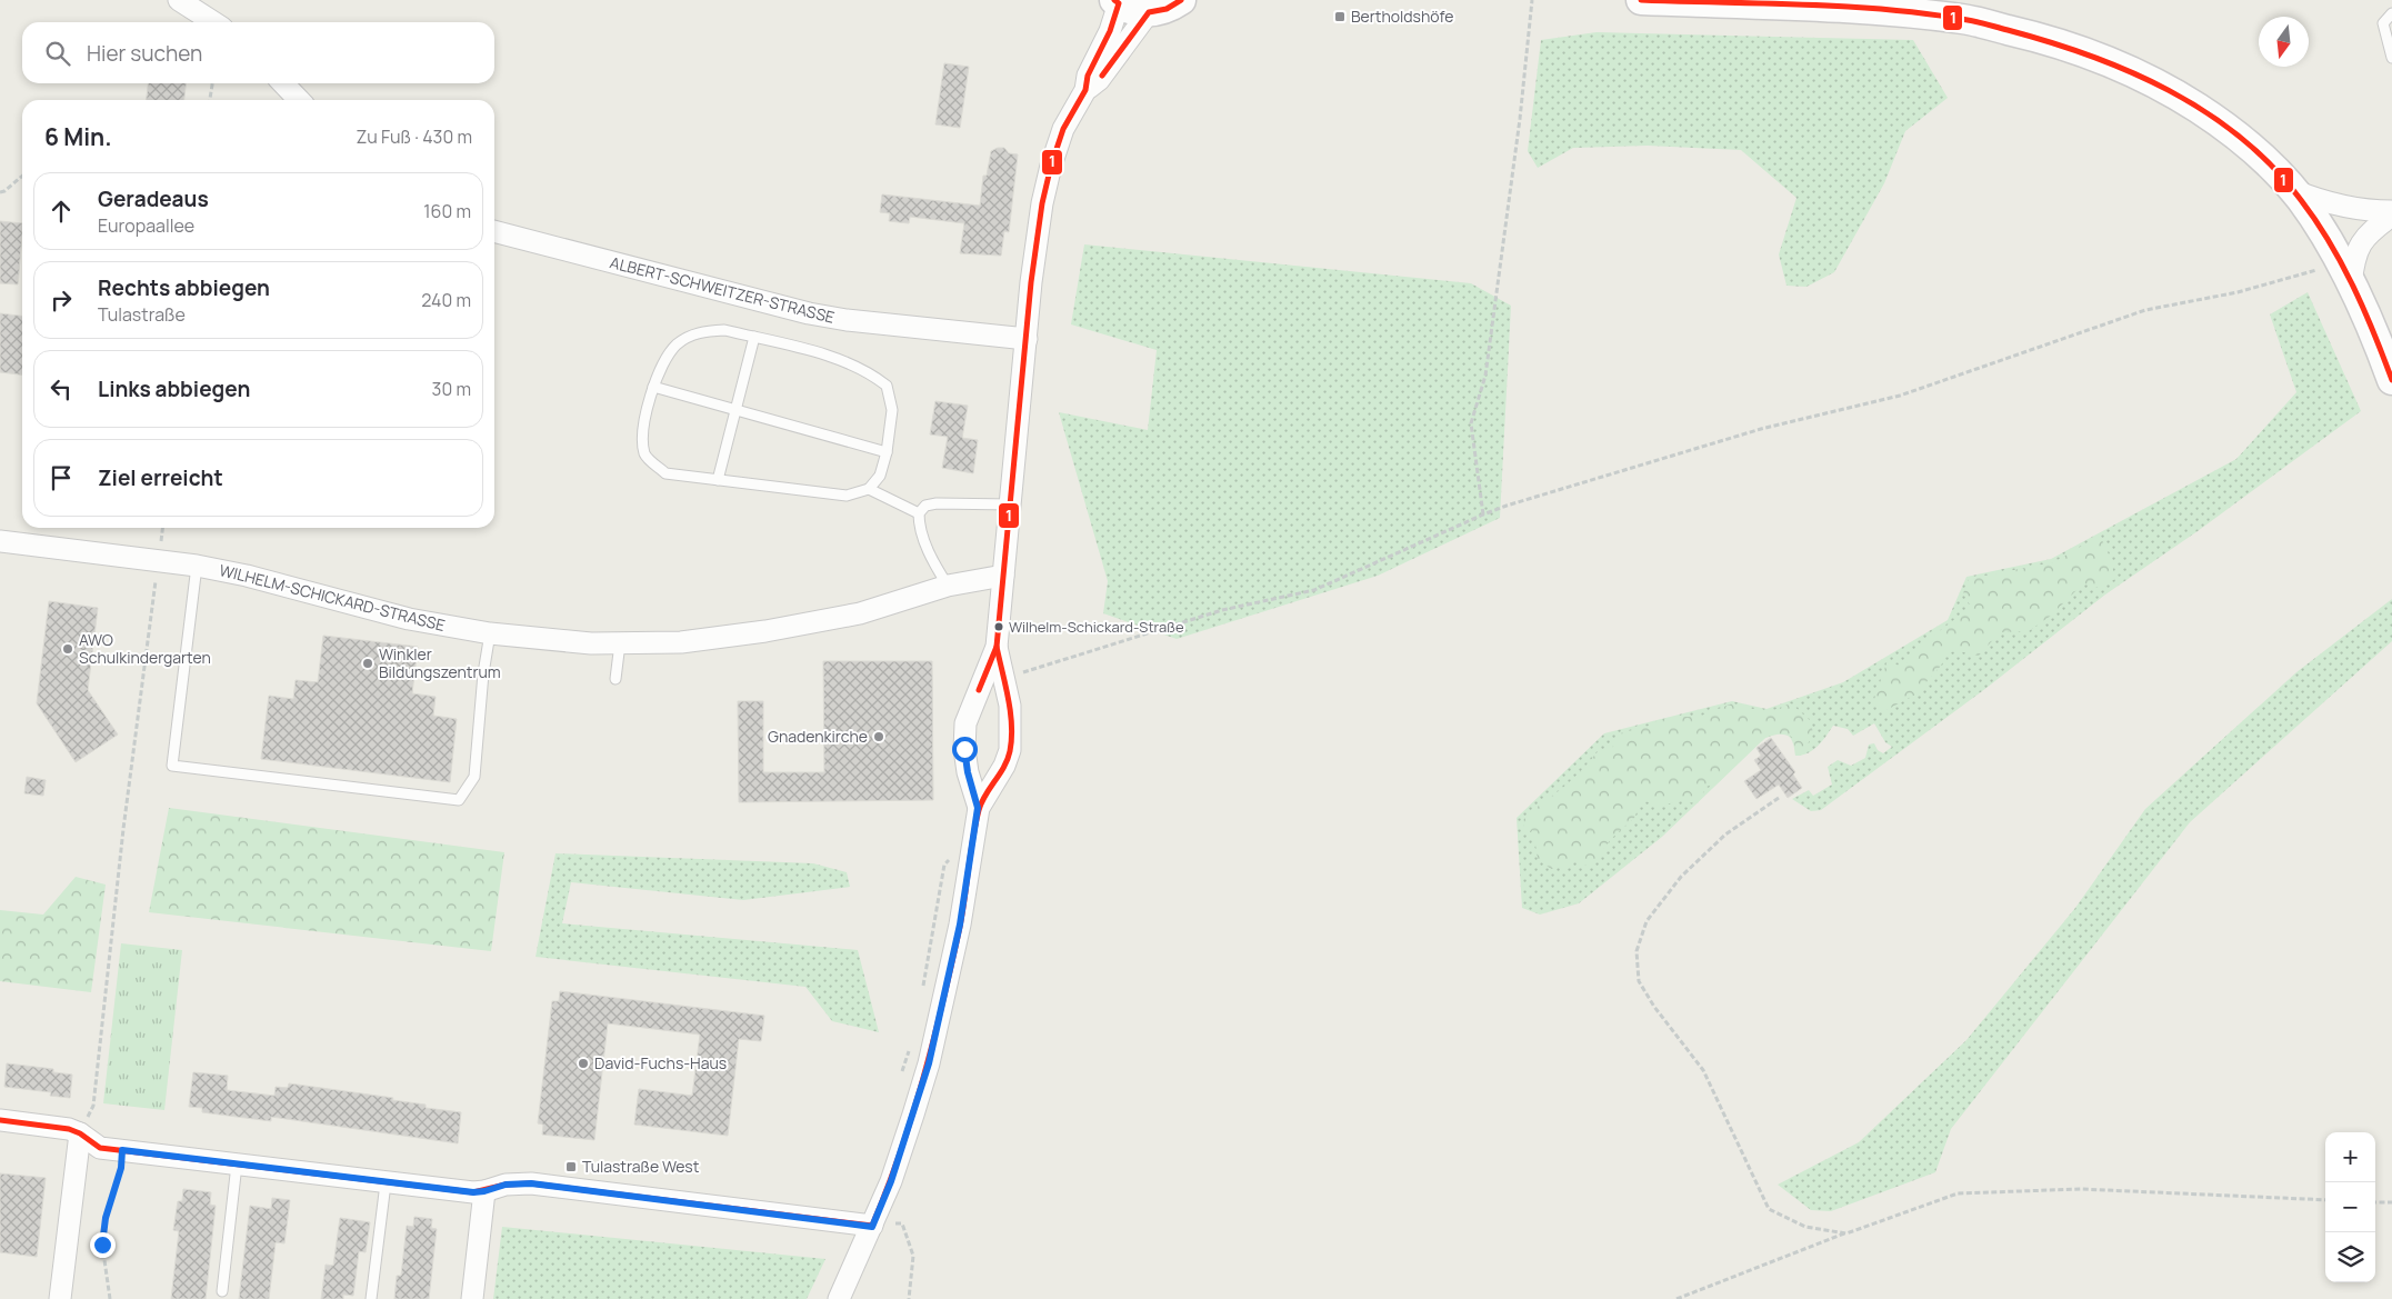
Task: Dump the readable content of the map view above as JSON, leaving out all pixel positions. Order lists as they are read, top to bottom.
{
  "streets": {
    "street": ["ALBERT-SCHWEITZER-STRASSE", "WILHELM-SCHICKARD-STRASSE"]
  },
  "places": {
    "transit": ["Bertholdshöfe", "Tulastraße West"],
    "other": [
      "Wilhelm-Schickard-Straße",
      "AWO Schulkindergarten",
      "Winkler Bildungszentrum",
      "Gnadenkirche",
      "David-Fuchs-Haus"
    ]
  },
  "lines": ["transit line 1"],
  "north": "bottom",
  "page": {
    "search": "Hier suchen",
    "heading": ["6 Min.", "Zu Fuß · 430 m"],
    "list": [
      ["Geradeaus", "Europaallee", "160 m"],
      ["Rechts abbiegen", "Tulastraße", "240 m"],
      ["Links abbiegen", "30 m"],
      "Ziel erreicht"
    ],
    "map_buttons": ["+", "−"]
  }
}
